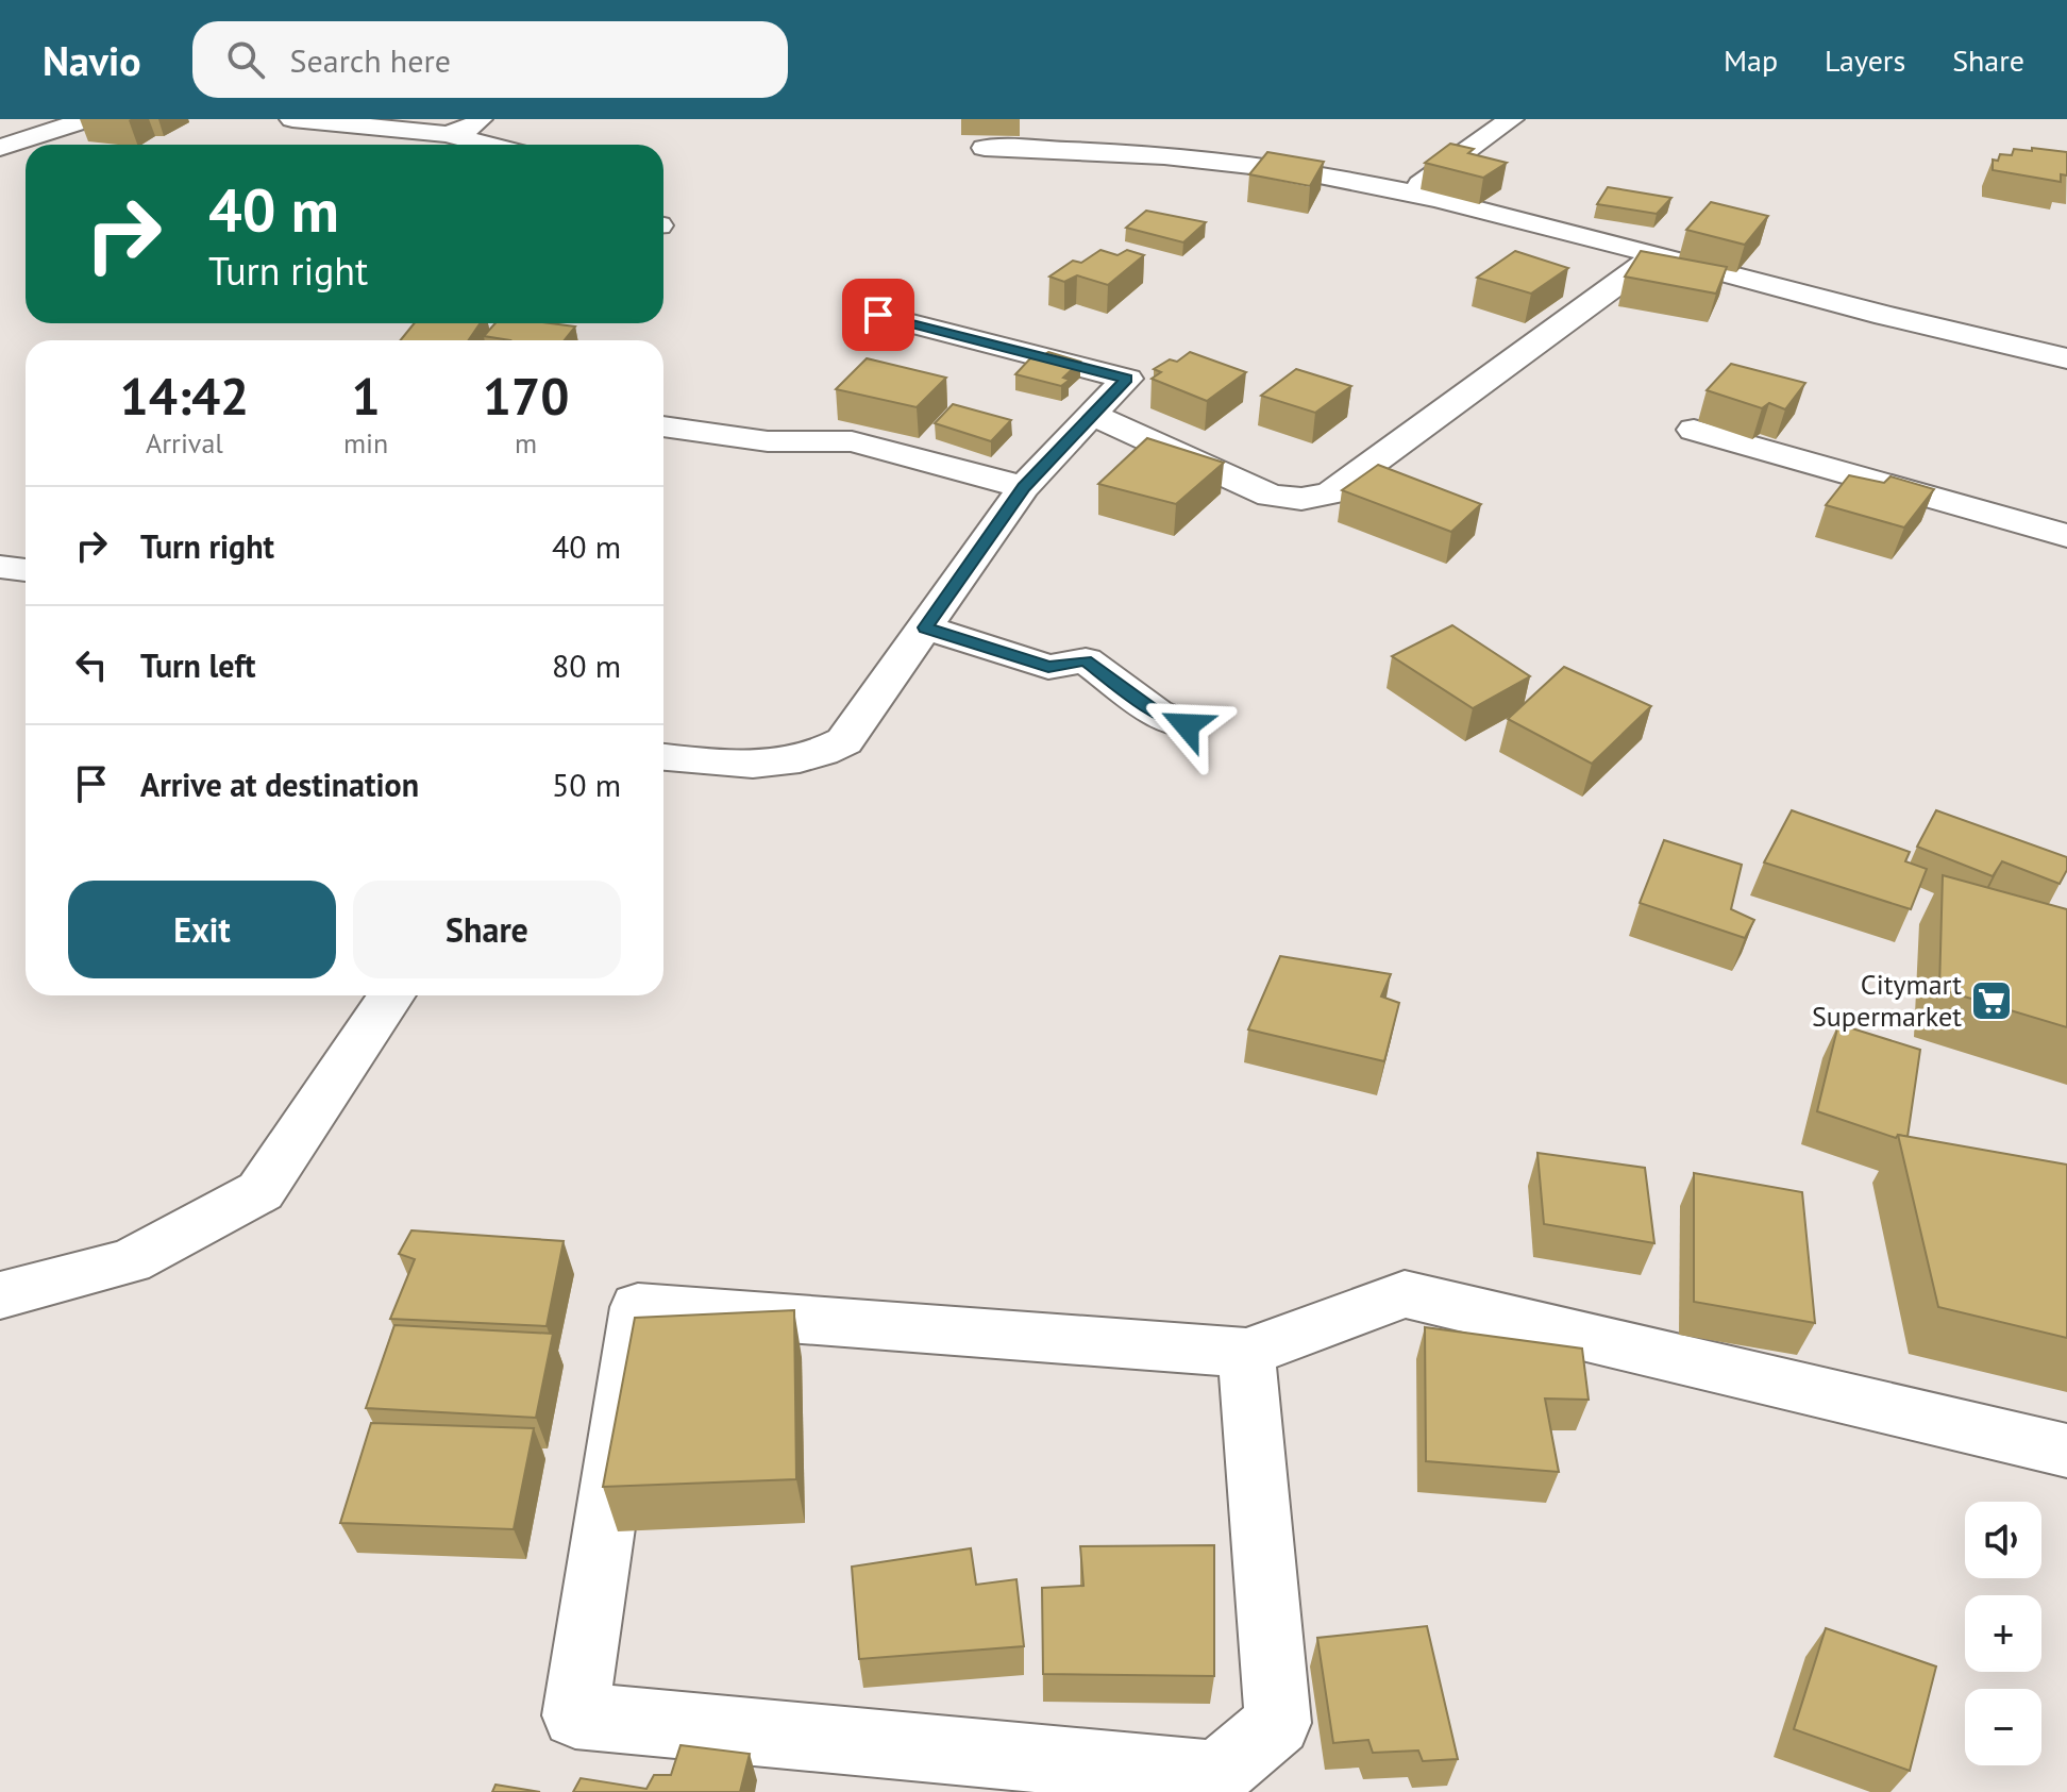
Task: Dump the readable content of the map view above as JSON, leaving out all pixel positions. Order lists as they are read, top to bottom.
{
  "places": {
    "supermarket": ["Citymart Supermarket"]
  },
  "page": {
    "header": "Navio",
    "search": "Search here",
    "nav": ["Map", "Layers", "Share"],
    "turn": ["40 m", "Turn right"],
    "eta": [
      "14:42",
      "Arrival",
      "1",
      "min",
      "170",
      "m"
    ],
    "list": [
      {
        "name": "Turn right",
        "value": "40 m"
      },
      {
        "name": "Turn left",
        "value": "80 m"
      },
      {
        "name": "Arrive at destination",
        "value": "50 m"
      }
    ],
    "buttons": ["Exit", "Share"],
    "map_buttons": ["+", "−"]
  }
}
